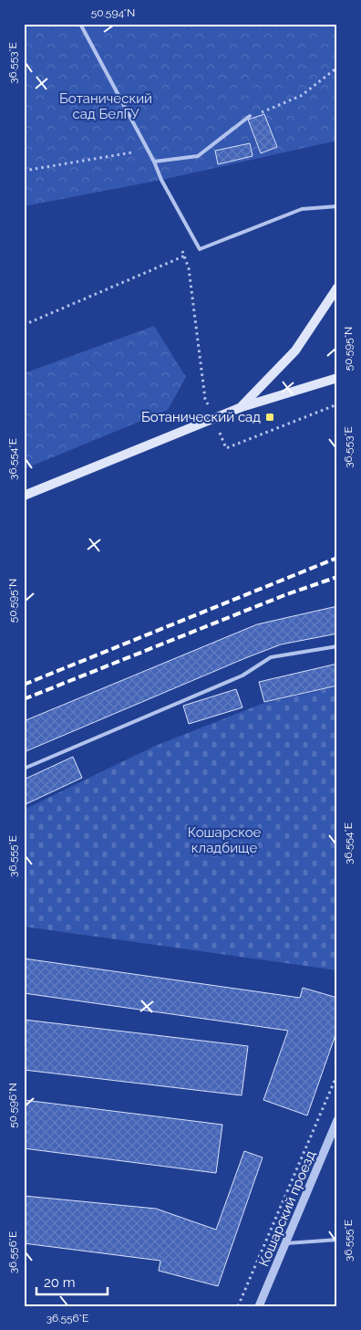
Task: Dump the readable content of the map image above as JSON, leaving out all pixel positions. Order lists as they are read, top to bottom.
{
  "streets": {
    "street": ["Кошарский проезд"]
  },
  "parks": ["Ботанический сад БелГУ", "Кошарское кладбище"],
  "places": {
    "transit": ["Ботанический сад"]
  },
  "scale_bar": "20 m",
  "coordinates": [
    "50.594°N",
    "36.553°E",
    "50.595°N",
    "36.554°E",
    "36.555°E",
    "50.596°N",
    "36.556°E"
  ]
}
